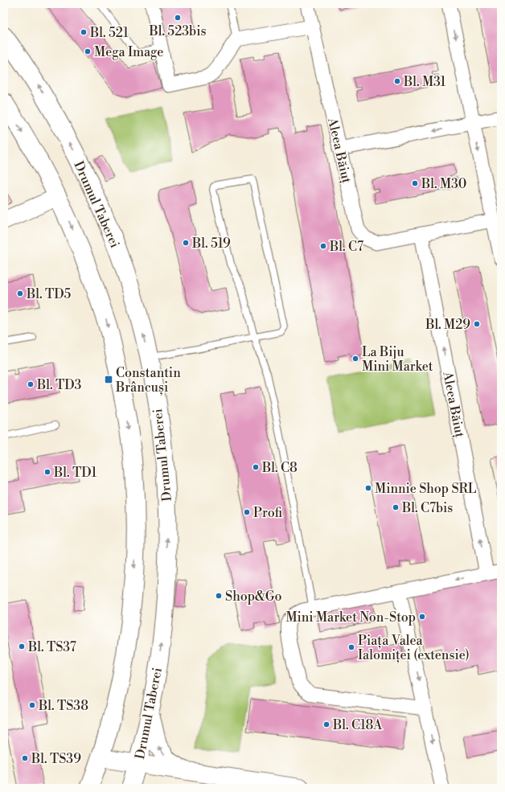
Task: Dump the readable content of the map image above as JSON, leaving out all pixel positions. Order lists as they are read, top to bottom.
{
  "streets": {
    "main road": ["Drumul Taberei"],
    "street": ["Aleea Băiuț"]
  },
  "one_way": ["Aleea Băiuț"],
  "places": {
    "other": [
      "Bl. 523bis",
      "Bl. 521",
      "Mega Image",
      "Bl. M31",
      "Bl. M30",
      "Bl. 519",
      "Bl. C7",
      "Bl. TD5",
      "Bl. M29",
      "La Biju Mini Market",
      "Bl. TD3",
      "Bl. C8",
      "Bl. TD1",
      "Minnie Shop SRL",
      "Bl. C7bis",
      "Profi",
      "Shop&Go",
      "Mini Market Non-Stop",
      "Bl. TS37",
      "Piața Valea Ialomiței (extensie)",
      "Bl. TS38",
      "Bl. C18A",
      "Bl. TS39"
    ],
    "transit": ["Constantin Brâncuși"]
  }
}
